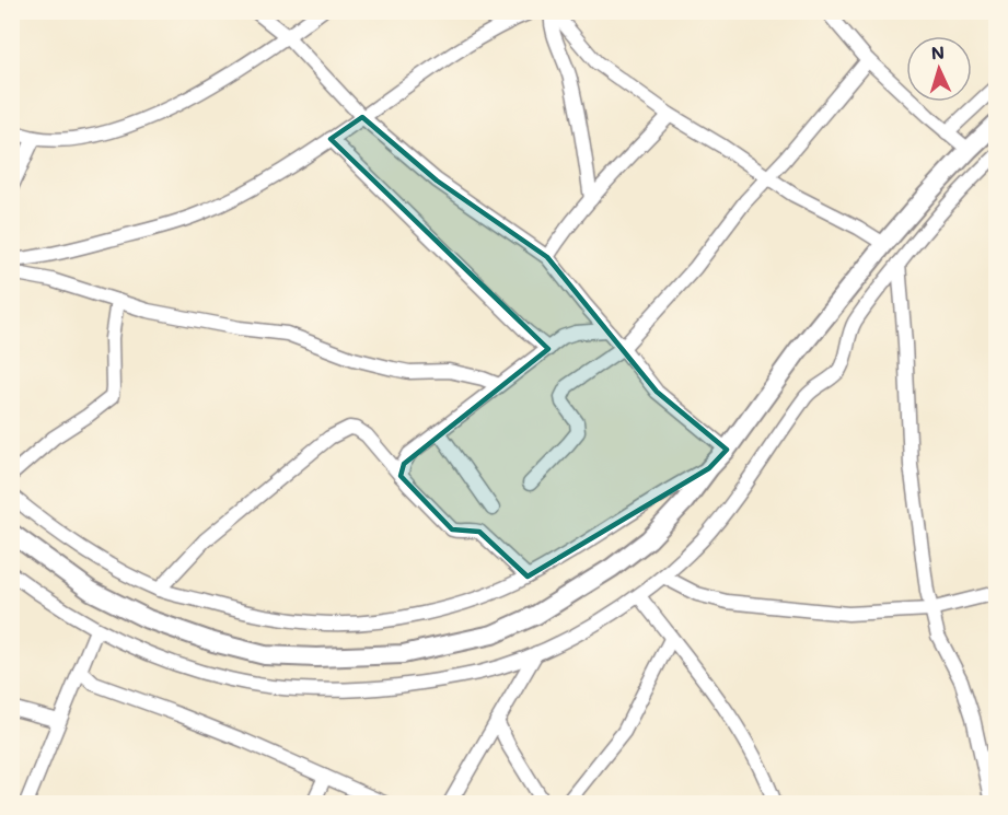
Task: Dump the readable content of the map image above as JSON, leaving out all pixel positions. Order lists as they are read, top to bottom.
{
  "north": "top"
}
